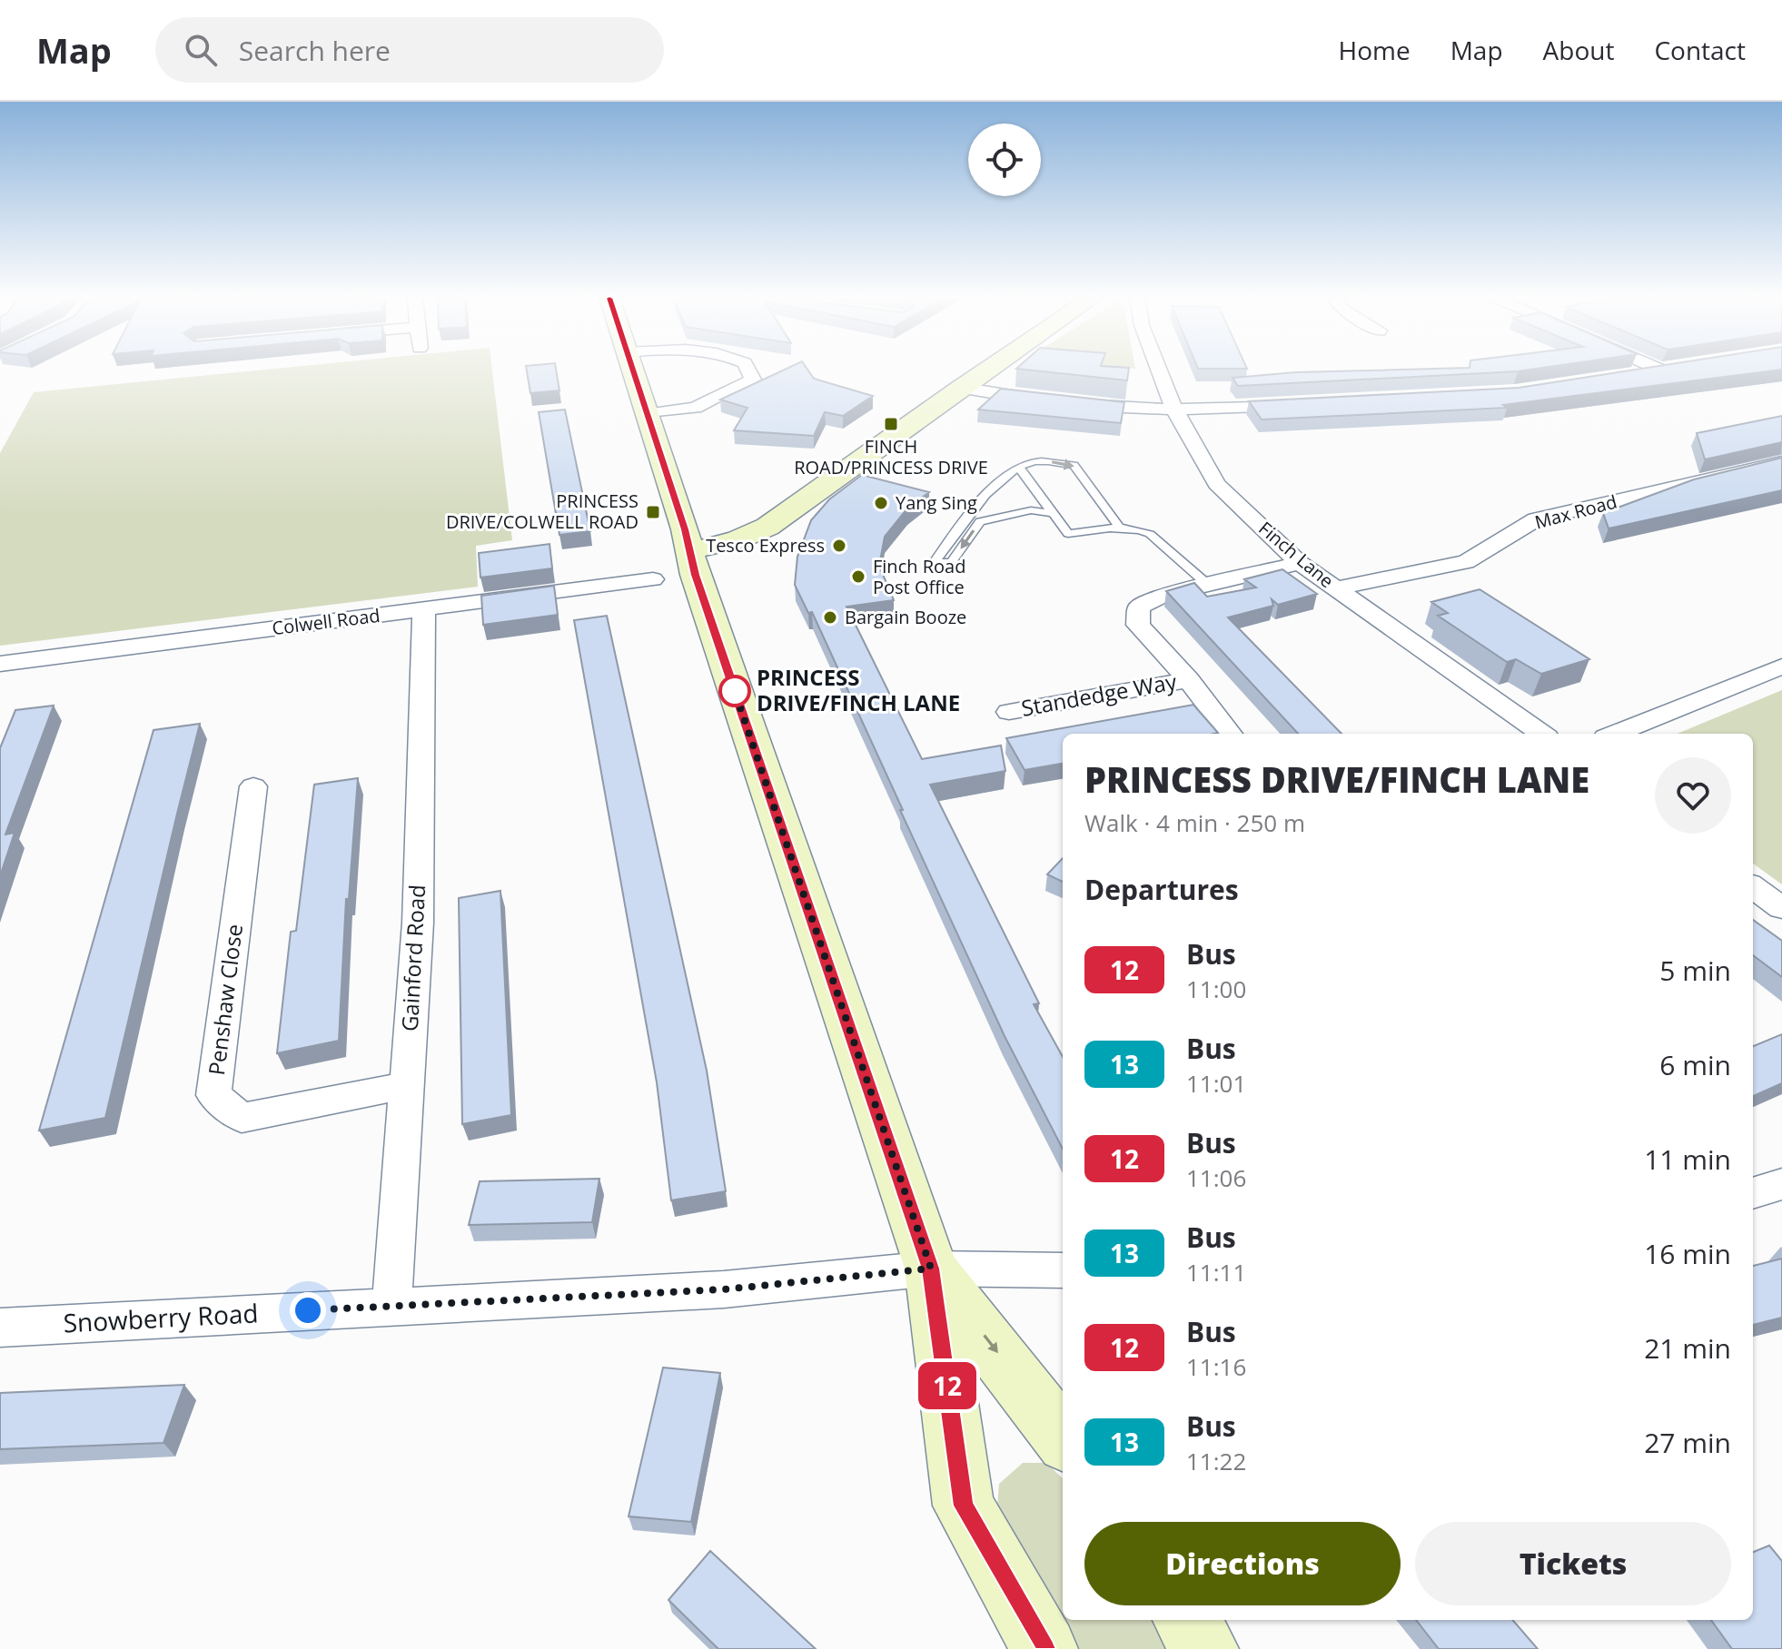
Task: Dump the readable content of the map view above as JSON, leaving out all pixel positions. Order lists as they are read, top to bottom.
{
  "streets": {
    "street": [
      "Max Road",
      "Finch Lane",
      "Colwell Road",
      "Standedge Way",
      "Gainford Road",
      "Penshaw Close",
      "Snowberry Road"
    ]
  },
  "crossings": [
    ["Max Road", "Finch Lane"],
    ["Colwell Road", "Gainford Road"],
    ["Gainford Road", "Penshaw Close"],
    ["Gainford Road", "Snowberry Road"]
  ],
  "places": {
    "transit": ["FINCH ROAD/PRINCESS DRIVE", "PRINCESS DRIVE/COLWELL ROAD"],
    "other": [
      "Yang Sing",
      "Tesco Express",
      "Finch Road Post Office",
      "Bargain Booze",
      "PRINCESS DRIVE/FINCH LANE"
    ]
  },
  "lines": ["bus line 12"],
  "page": {
    "header": "Map",
    "search": "Search here",
    "nav": [
      "Home",
      "Map",
      "About",
      "Contact"
    ],
    "on_map": "12",
    "heading": [
      ["PRINCESS DRIVE/FINCH LANE", "Walk · 4 min · 250 m"],
      "Departures"
    ],
    "list": [
      {
        "mark": "12",
        "name": "Bus",
        "note": "11:00",
        "value": "5 min"
      },
      {
        "mark": "13",
        "name": "Bus",
        "note": "11:01",
        "value": "6 min"
      },
      {
        "mark": "12",
        "name": "Bus",
        "note": "11:06",
        "value": "11 min"
      },
      {
        "mark": "13",
        "name": "Bus",
        "note": "11:11",
        "value": "16 min"
      },
      {
        "mark": "12",
        "name": "Bus",
        "note": "11:16",
        "value": "21 min"
      },
      {
        "mark": "13",
        "name": "Bus",
        "note": "11:22",
        "value": "27 min"
      }
    ],
    "buttons": ["Directions", "Tickets"]
  }
}
